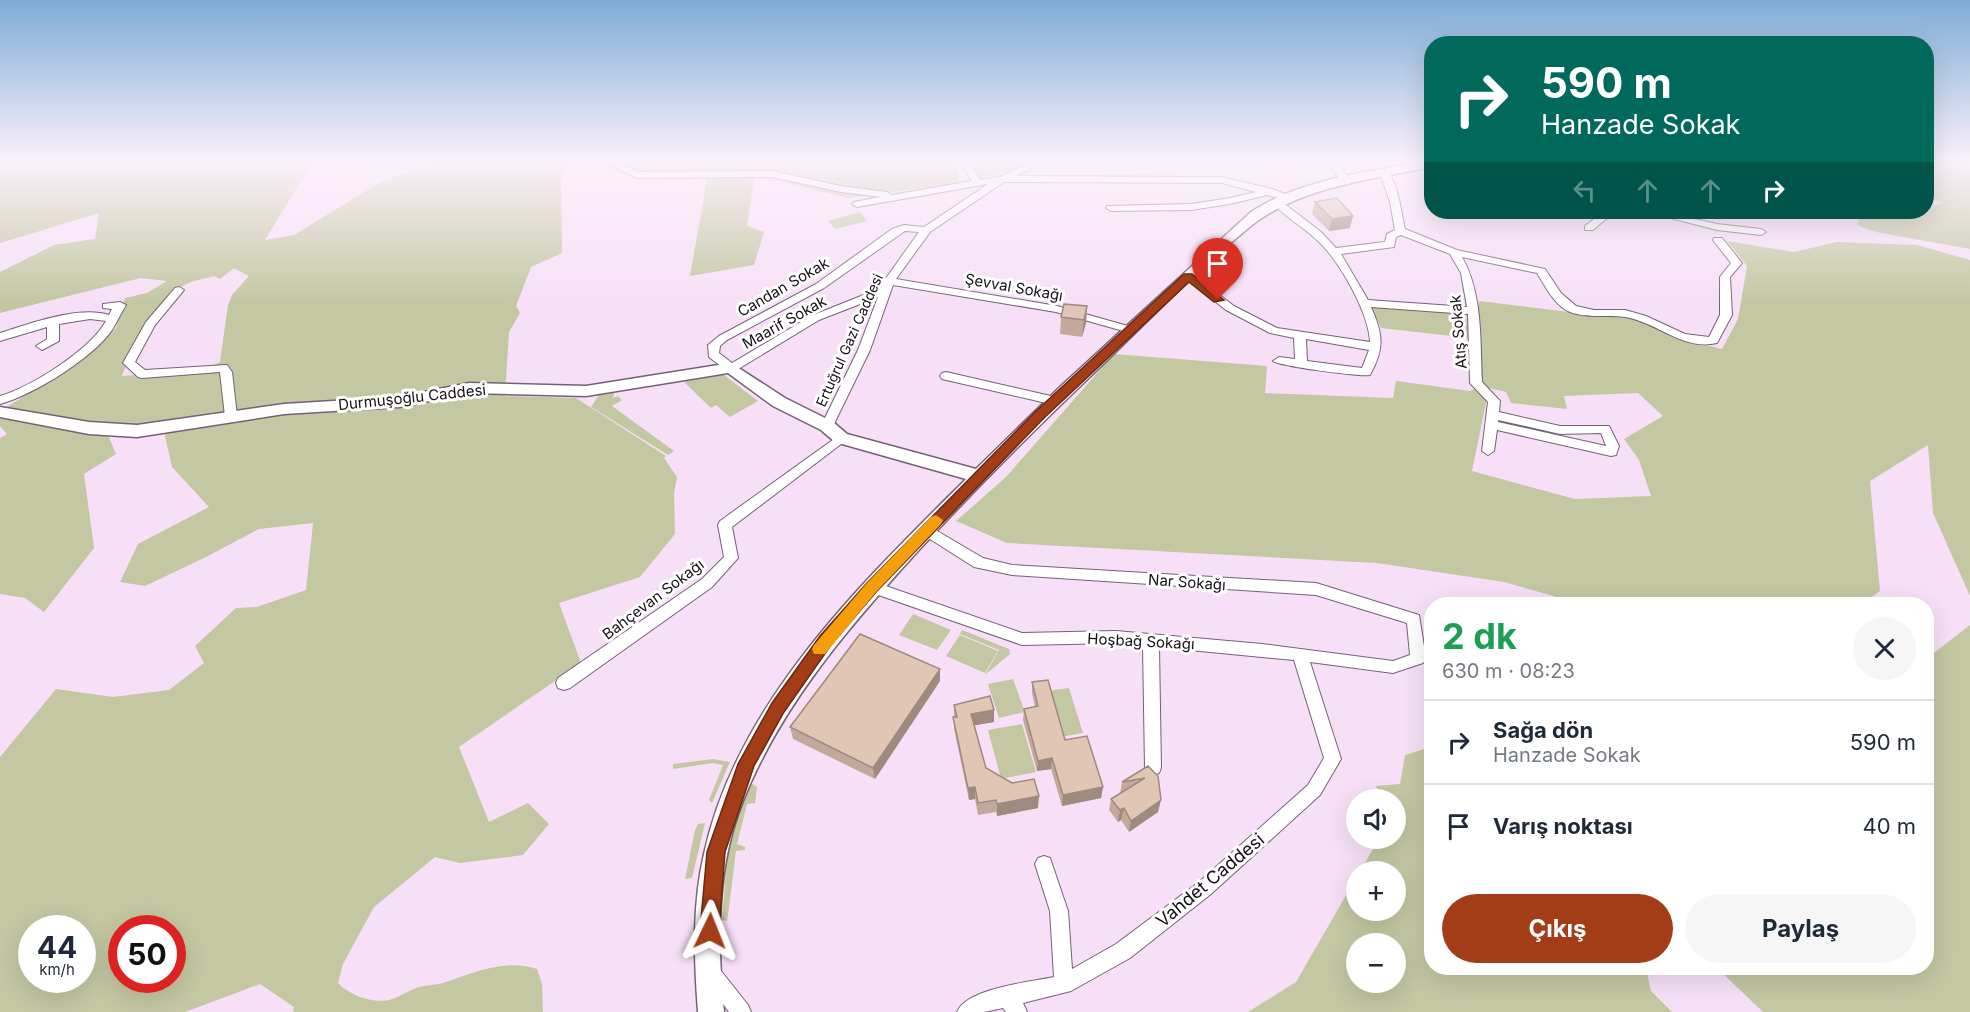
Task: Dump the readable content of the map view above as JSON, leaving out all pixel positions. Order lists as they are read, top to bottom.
{
  "streets": {
    "main road": ["Durmuşoğlu Caddesi"],
    "street": [
      "Candan Sokak",
      "Şevval Sokağı",
      "Maarif Sokak",
      "Atış Sokak",
      "Ertuğrul Gazi Caddesi",
      "Nar Sokağı",
      "Bahçevan Sokağı",
      "Hoşbağ Sokağı",
      "Vahdet Caddesi"
    ]
  },
  "crossings": [
    ["Candan Sokak", "Maarif Sokak"],
    ["Candan Sokak", "Ertuğrul Gazi Caddesi"],
    ["Candan Sokak", "Durmuşoğlu Caddesi"],
    ["Şevval Sokağı", "Maarif Sokak"],
    ["Şevval Sokağı", "Ertuğrul Gazi Caddesi"],
    ["Maarif Sokak", "Ertuğrul Gazi Caddesi"],
    ["Maarif Sokak", "Durmuşoğlu Caddesi"],
    ["Nar Sokağı", "Hoşbağ Sokağı"],
    ["Hoşbağ Sokağı", "Vahdet Caddesi"]
  ],
  "page": {
    "turn": ["590 m", "Hanzade Sokak"],
    "heading": ["2 dk", "630 m · 08:23"],
    "list": [
      {
        "name": "Sağa dön",
        "note": "Hanzade Sokak",
        "value": "590 m"
      },
      {
        "name": "Varış noktası",
        "value": "40 m"
      }
    ],
    "map_buttons": ["+", "−"],
    "buttons": ["Çıkış", "Paylaş"],
    "speed": "44 km/h",
    "limit": "50"
  }
}
